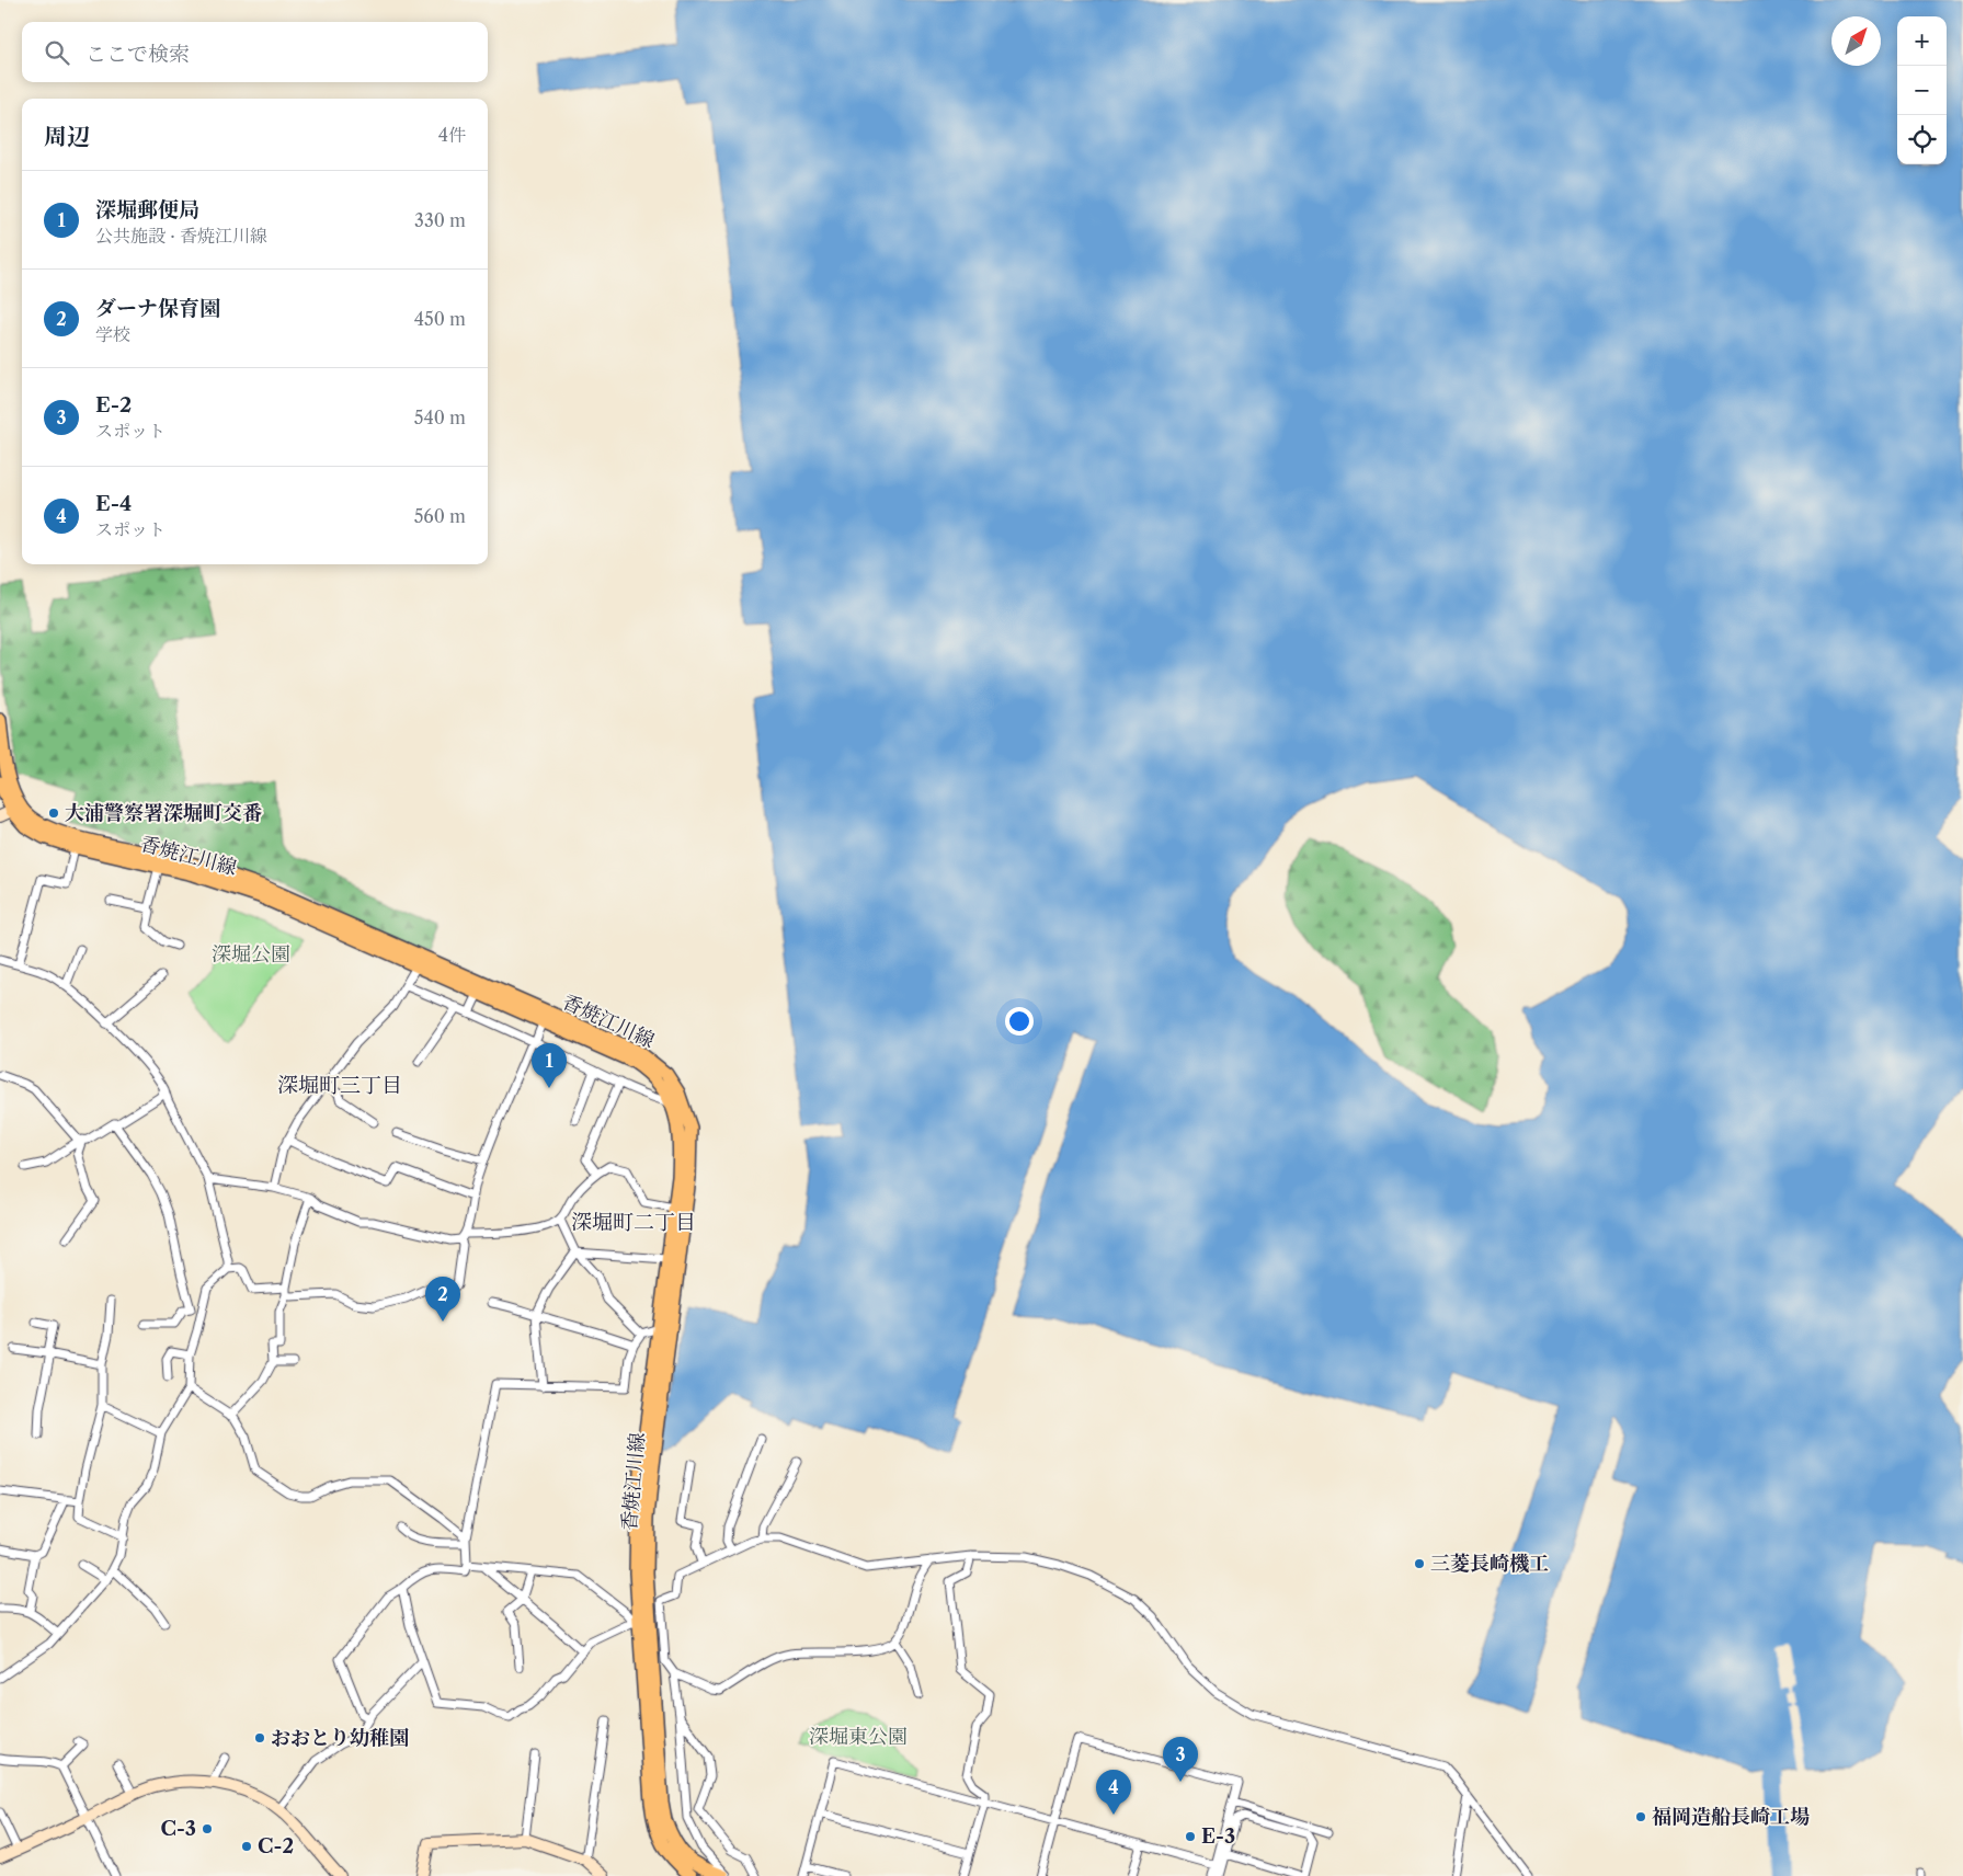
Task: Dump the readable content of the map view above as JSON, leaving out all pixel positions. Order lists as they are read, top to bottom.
{
  "streets": {
    "main road": ["香焼江川線"]
  },
  "districts": ["深堀町三丁目", "深堀町二丁目"],
  "parks": ["深堀公園", "深堀東公園"],
  "places": [
    "大浦警察署深堀町交番",
    "三菱長崎機工",
    "おおとり幼稚園",
    "福岡造船長崎工場",
    "C-3",
    "E-3",
    "C-2"
  ],
  "north": "top right",
  "page": {
    "map_buttons": ["+", "−"],
    "search": "ここで検索",
    "heading": ["周辺", "4件"],
    "list": [
      {
        "mark": "1",
        "name": "深堀郵便局",
        "note": "公共施設 · 香焼江川線",
        "value": "330 m"
      },
      {
        "mark": "2",
        "name": "ダーナ保育園",
        "note": "学校",
        "value": "450 m"
      },
      {
        "mark": "3",
        "name": "E-2",
        "note": "スポット",
        "value": "540 m"
      },
      {
        "mark": "4",
        "name": "E-4",
        "note": "スポット",
        "value": "560 m"
      }
    ],
    "pins": [
      "1",
      "2",
      "3",
      "4"
    ]
  }
}
